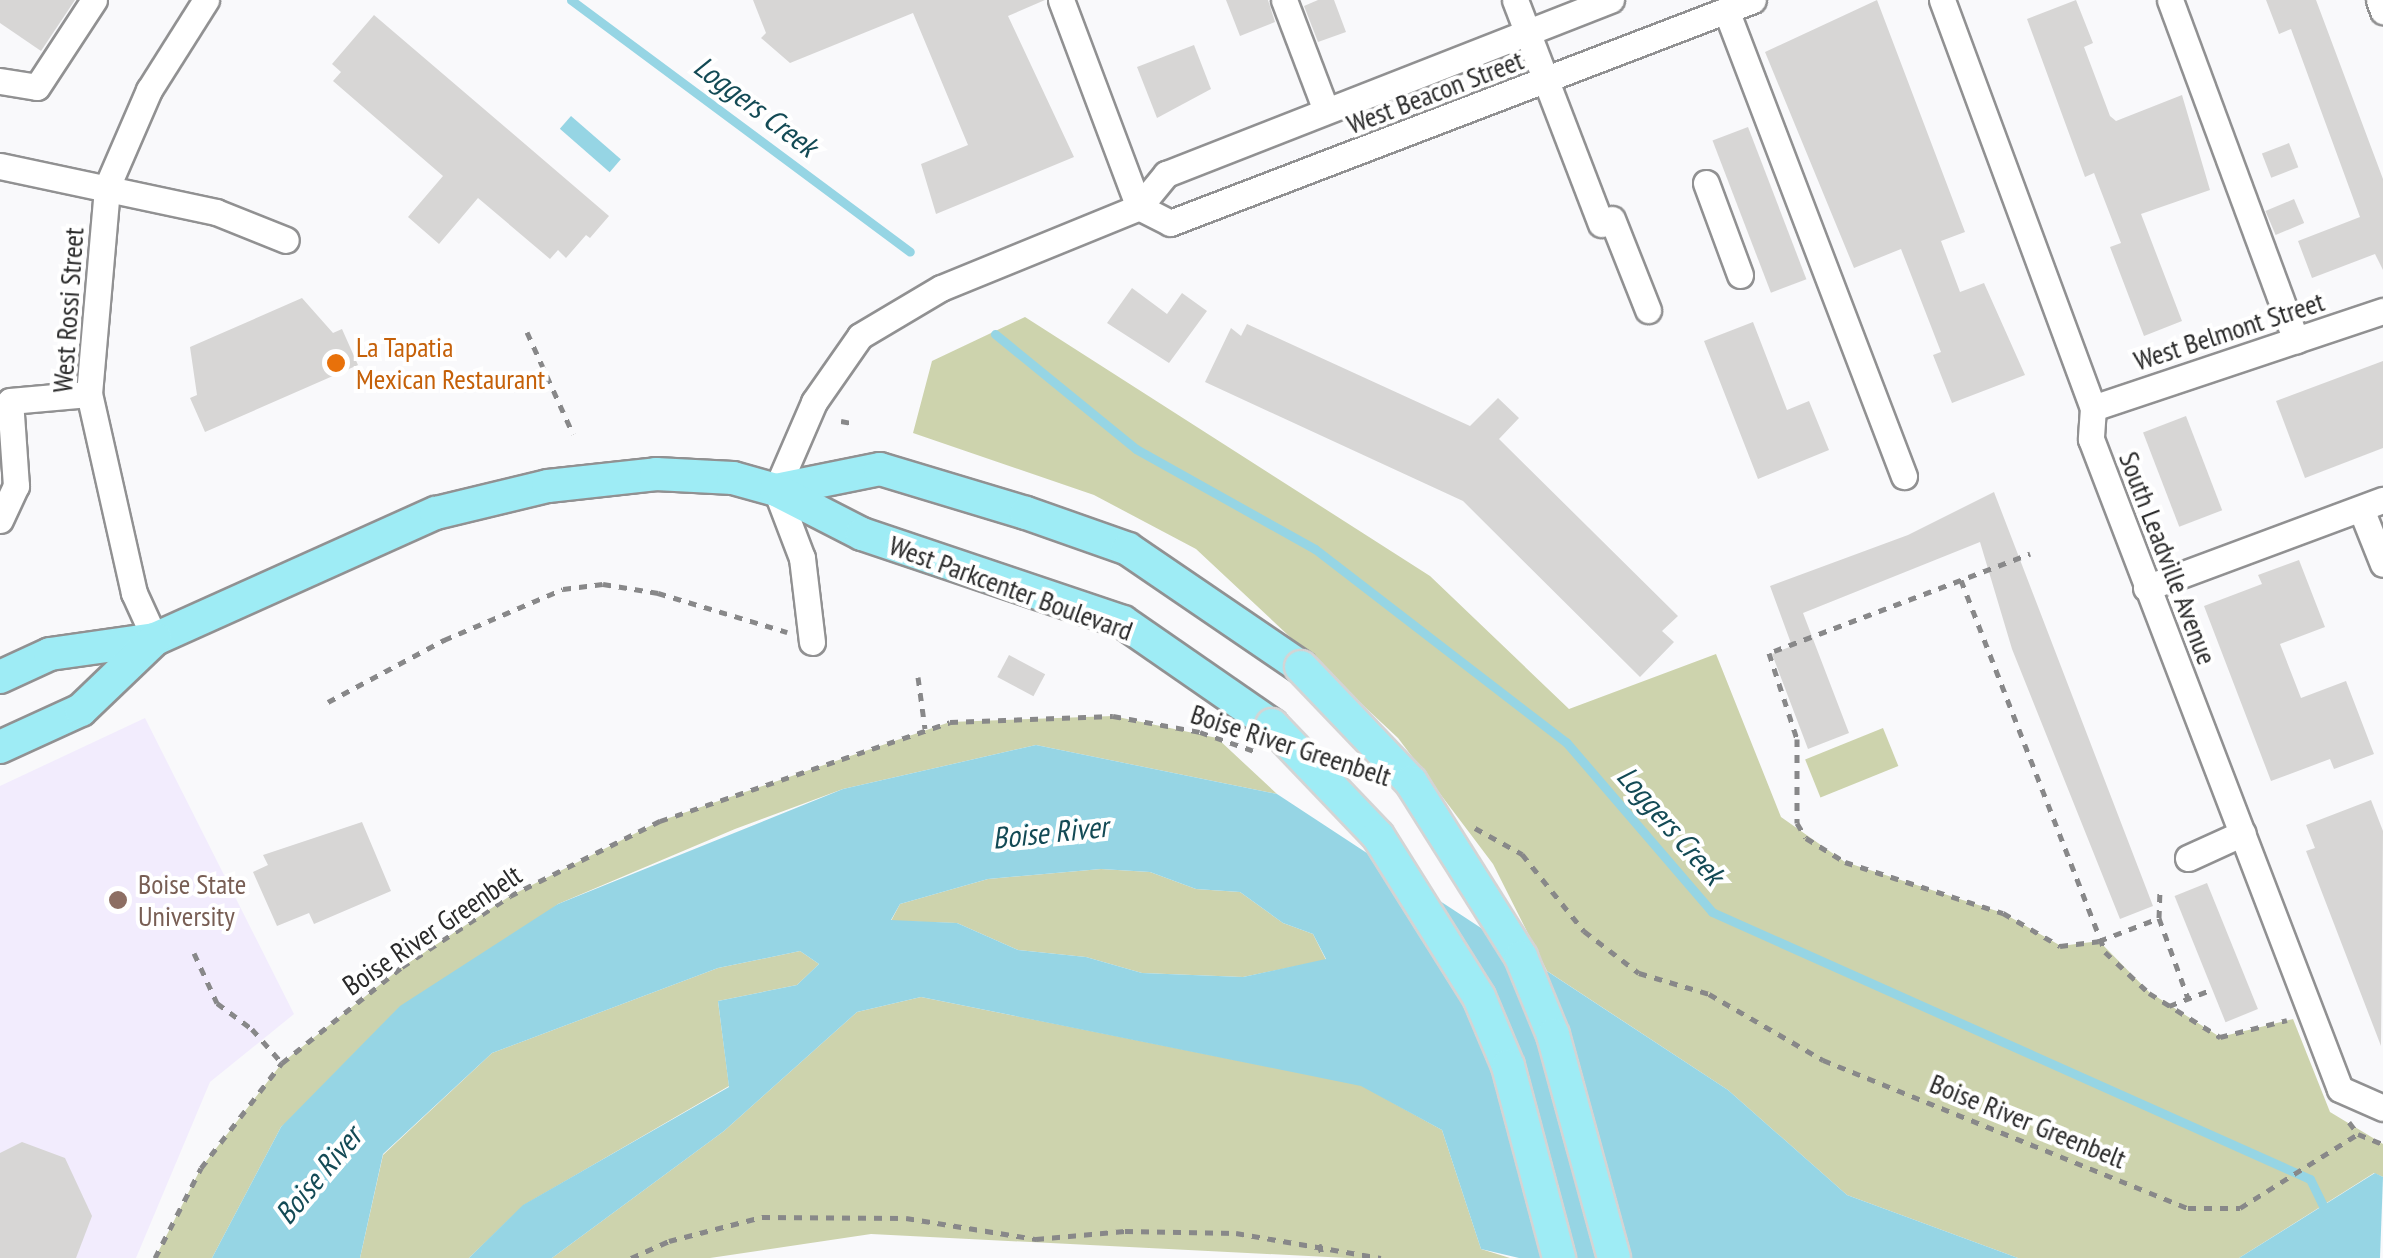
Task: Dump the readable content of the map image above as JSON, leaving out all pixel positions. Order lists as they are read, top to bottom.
{
  "streets": {
    "main road": ["West Parkcenter Boulevard"],
    "street": [
      "West Beacon Street",
      "West Rossi Street",
      "West Belmont Street",
      "South Leadville Avenue"
    ],
    "path": ["Boise River Greenbelt"]
  },
  "crossings": [
    ["West Beacon Street", "West Parkcenter Boulevard"],
    ["West Rossi Street", "West Parkcenter Boulevard"],
    ["West Belmont Street", "South Leadville Avenue"],
    ["West Parkcenter Boulevard", "Boise River Greenbelt"]
  ],
  "water": ["Loggers Creek", "Boise River"],
  "places": ["La Tapatia Mexican Restaurant", "Boise State University"]
}
